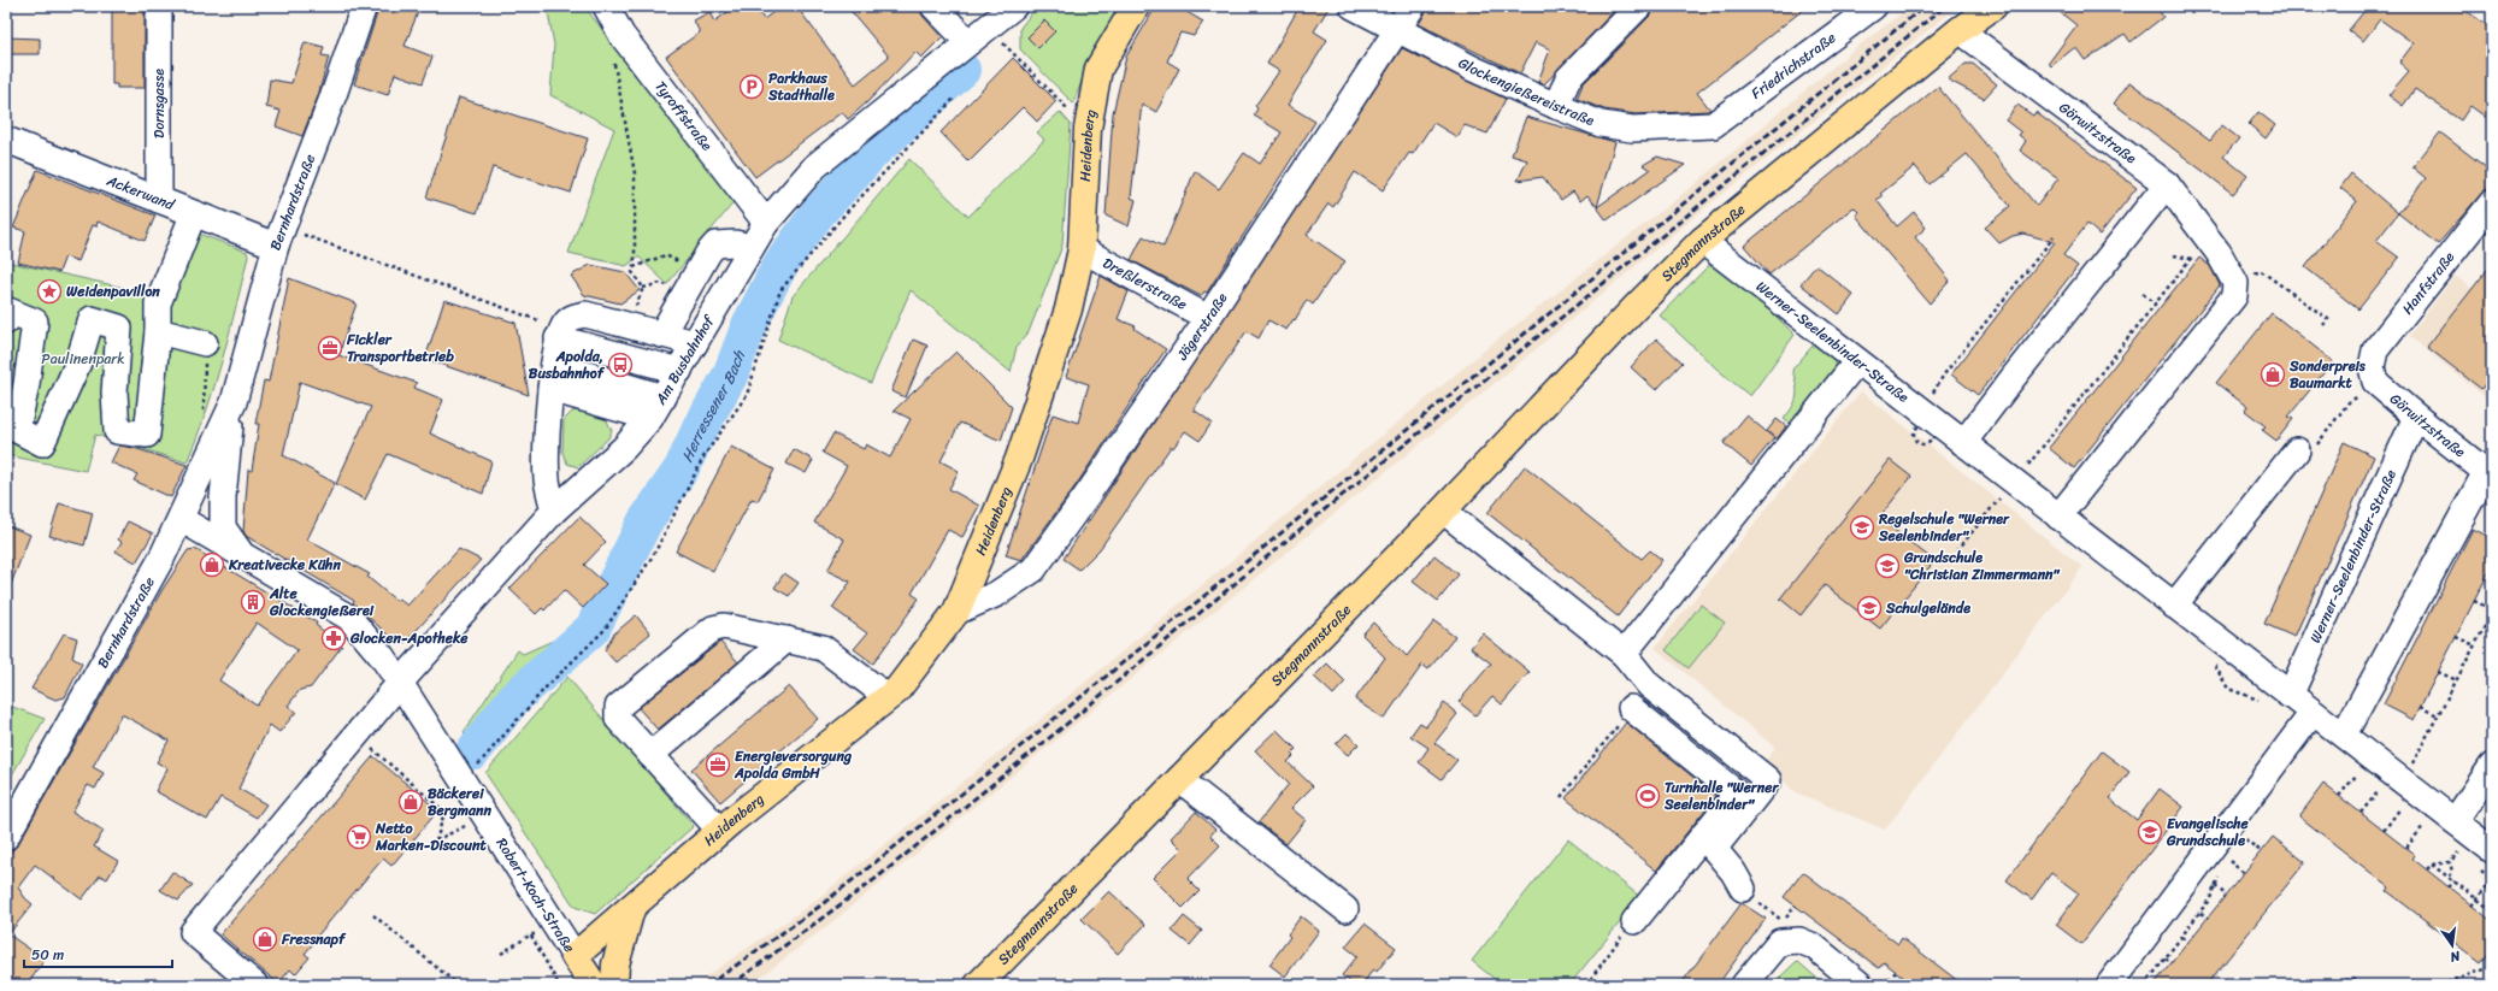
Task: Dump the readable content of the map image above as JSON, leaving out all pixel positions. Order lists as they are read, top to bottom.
{
  "streets": {
    "main road": ["Heidenberg", "Stegmannstraße", "Robert-Koch-Straße"],
    "street": [
      "Friedrichstraße",
      "Glockengießereistraße",
      "Dornsgasse",
      "Tyroffstraße",
      "Görwitzstraße",
      "Ackerwand",
      "Bernhardstraße",
      "Hanfstraße",
      "Dreßlerstraße",
      "Jägerstraße",
      "Werner-Seelenbinder-Straße",
      "Am Busbahnhof"
    ]
  },
  "crossings": [
    ["Friedrichstraße", "Glockengießereistraße"],
    ["Glockengießereistraße", "Jägerstraße"],
    ["Dornsgasse", "Ackerwand"],
    ["Tyroffstraße", "Am Busbahnhof"],
    ["Görwitzstraße", "Stegmannstraße"],
    ["Görwitzstraße", "Hanfstraße"],
    ["Görwitzstraße", "Werner-Seelenbinder-Straße"],
    ["Heidenberg", "Dreßlerstraße"],
    ["Heidenberg", "Jägerstraße"],
    ["Heidenberg", "Robert-Koch-Straße"],
    ["Ackerwand", "Bernhardstraße"],
    ["Bernhardstraße", "Robert-Koch-Straße"],
    ["Stegmannstraße", "Werner-Seelenbinder-Straße"],
    ["Dreßlerstraße", "Jägerstraße"],
    ["Am Busbahnhof", "Robert-Koch-Straße"]
  ],
  "water": ["Herressener Bach"],
  "parks": ["Paulinenpark"],
  "places": {
    "parking": ["Parkhaus Stadthalle"],
    "place": ["Weidenpavillon"],
    "office": ["Fickler Transportbetrieb", "Energieversorgung Apolda GmbH"],
    "bus stop": ["Apolda, Busbahnhof"],
    "shop": [
      "Sonderpreis Baumarkt",
      "Kreativecke Kühn",
      "Bäckerei Bergmann",
      "Fressnapf"
    ],
    "school or university": [
      "Regelschule \"Werner Seelenbinder\"",
      "Grundschule \"Christian Zimmermann\"",
      "Schulgelände",
      "Evangelische Grundschule"
    ],
    "building": ["Alte Glockengießerei"],
    "pharmacy": ["Glocken-Apotheke"],
    "sports": ["Turnhalle \"Werner Seelenbinder\""],
    "supermarket": ["Netto Marken-Discount"]
  },
  "scale_bar": "50 m",
  "north": "bottom"
}
